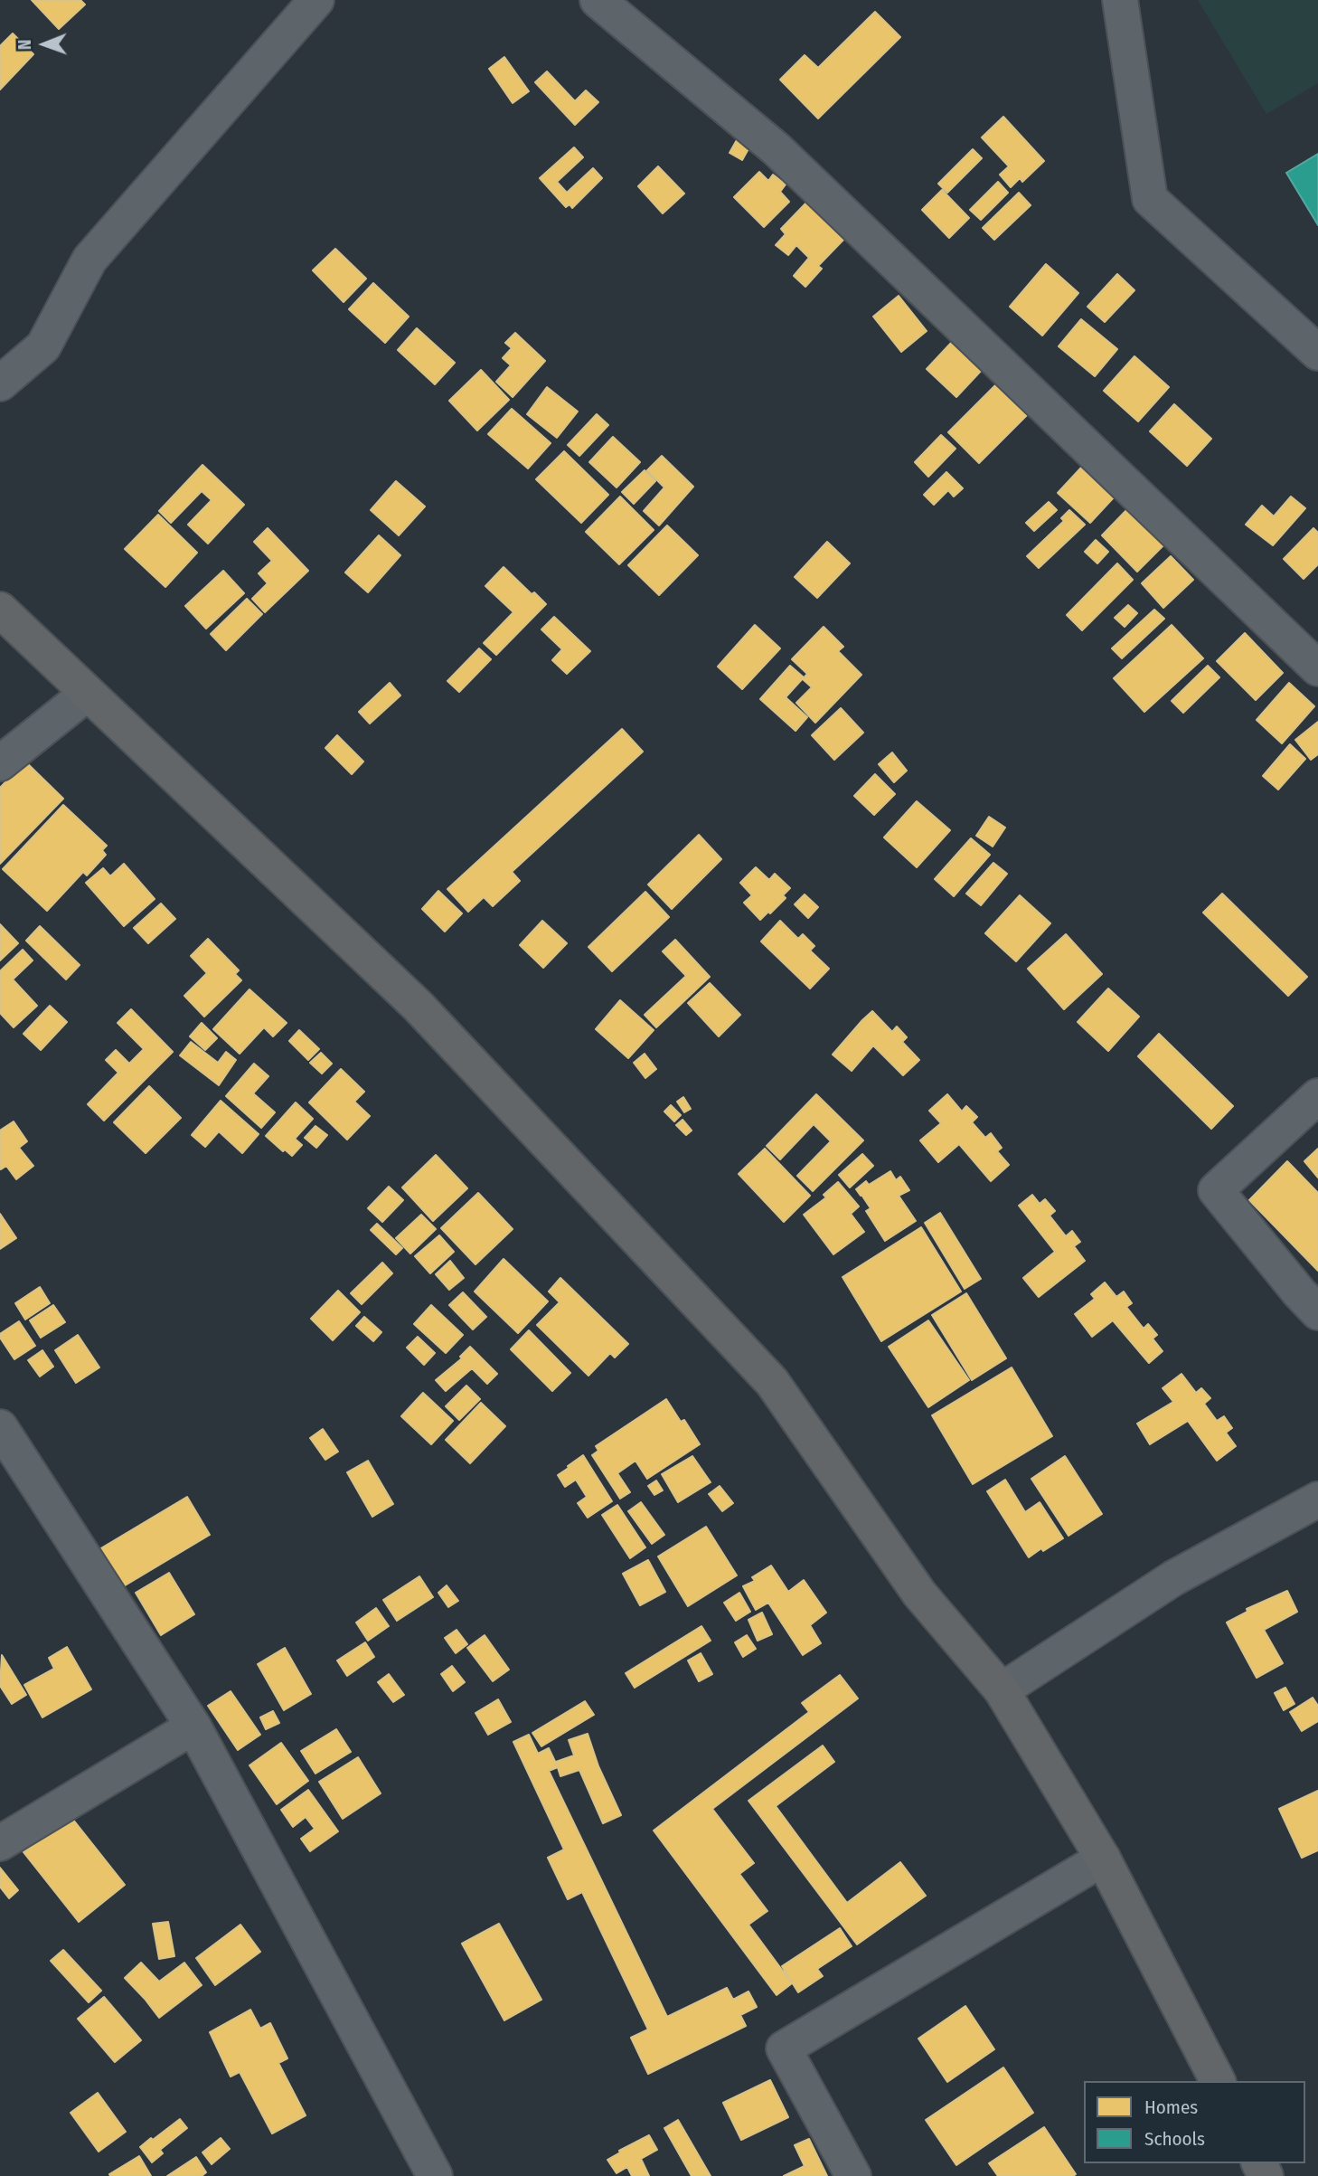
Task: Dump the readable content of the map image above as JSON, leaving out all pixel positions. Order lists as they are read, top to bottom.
{
  "legend": ["Homes", "Schools"],
  "north": "left"
}
